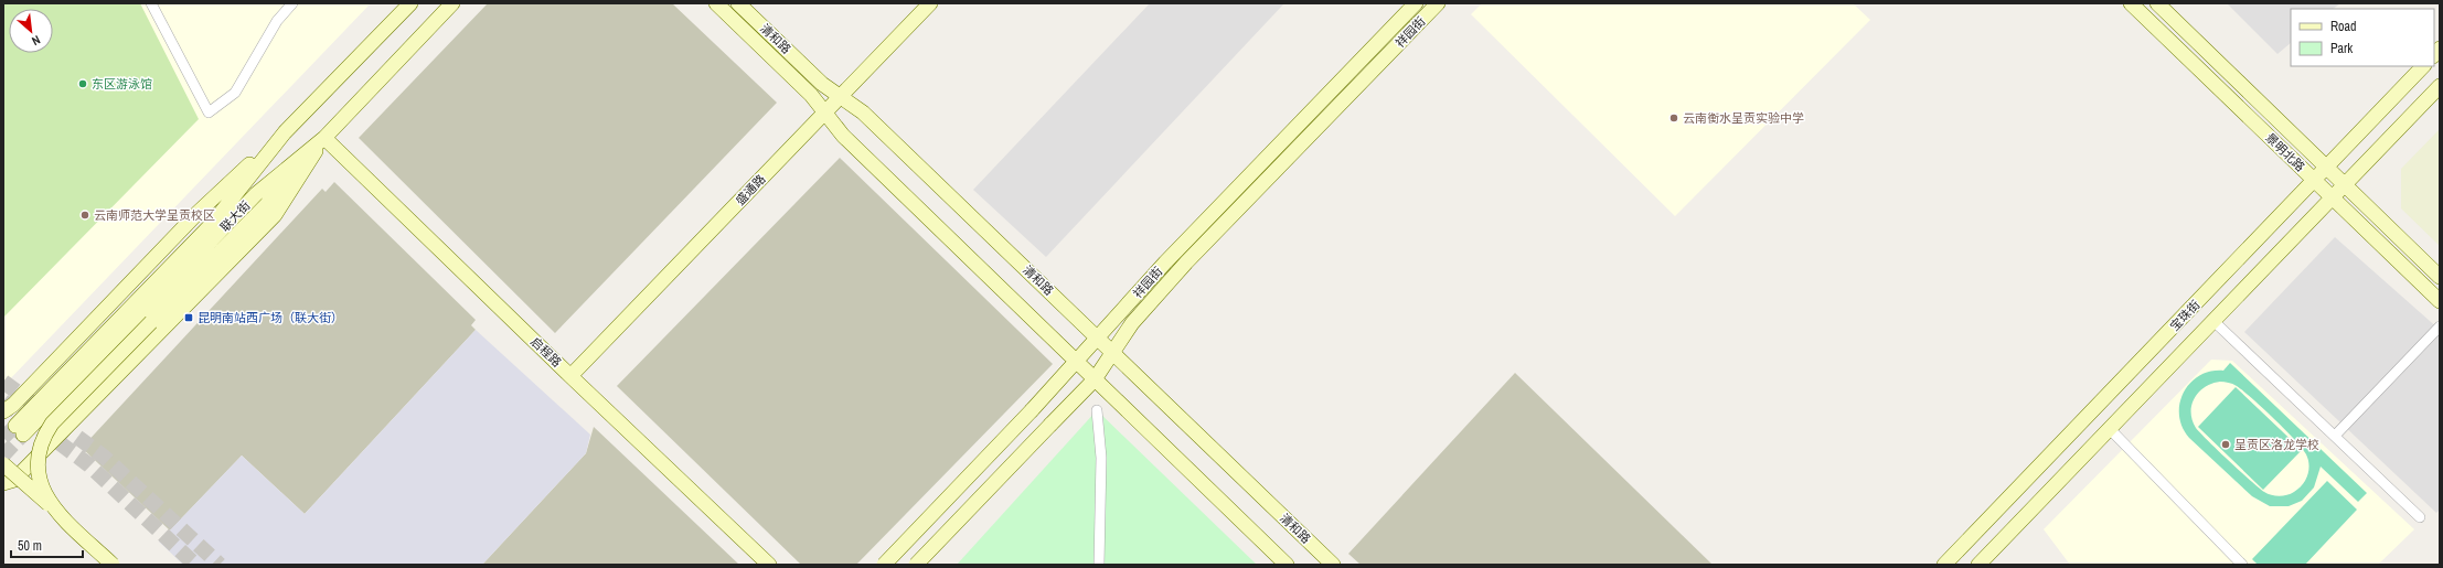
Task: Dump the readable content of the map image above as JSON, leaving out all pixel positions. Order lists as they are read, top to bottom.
{
  "streets": {
    "main road": [
      "祥园街",
      "清和路",
      "景明北路",
      "盛通路",
      "联大街",
      "宝珠街",
      "启程路"
    ]
  },
  "crossings": [
    ["祥园街", "清和路"],
    ["清和路", "盛通路"],
    ["景明北路", "宝珠街"],
    ["盛通路", "启程路"],
    ["联大街", "启程路"]
  ],
  "places": {
    "other": [
      "东区游泳馆",
      "云南衡水呈贡实验中学",
      "云南师范大学呈贡校区",
      "呈贡区洛龙学校"
    ],
    "transit": ["昆明南站西广场（联大街）"]
  },
  "legend": ["Road", "Park"],
  "scale_bar": "50 m",
  "north": "bottom right"
}
